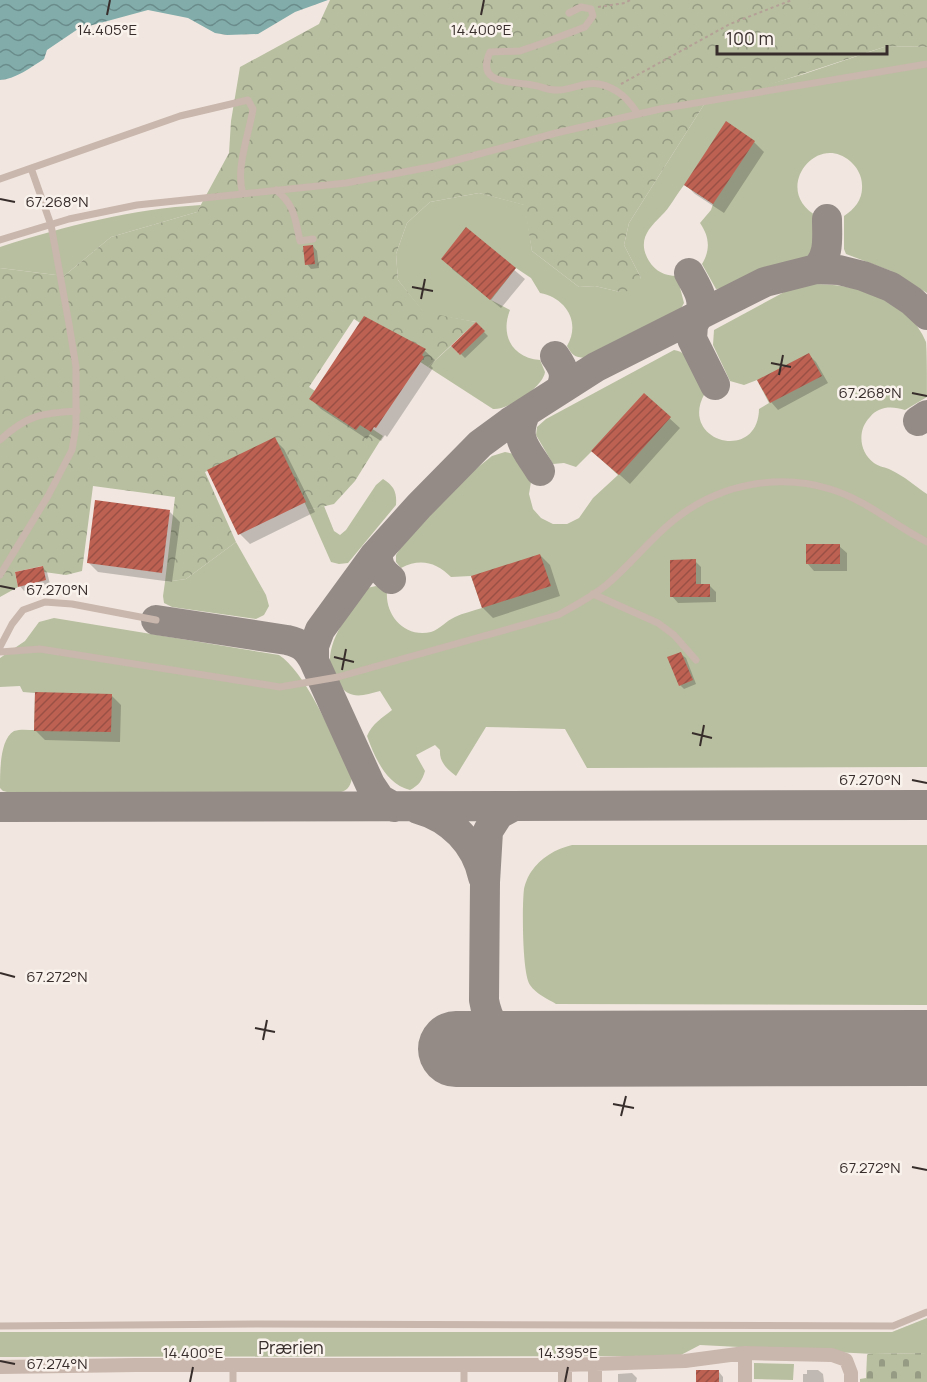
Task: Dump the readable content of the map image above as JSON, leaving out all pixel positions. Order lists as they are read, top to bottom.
{
  "streets": {
    "street": ["Prærien"]
  },
  "scale_bar": "100 m",
  "coordinates": [
    "14.405°E",
    "14.400°E",
    "67.268°N",
    "67.270°N",
    "67.272°N",
    "14.395°E",
    "67.274°N"
  ]
}
